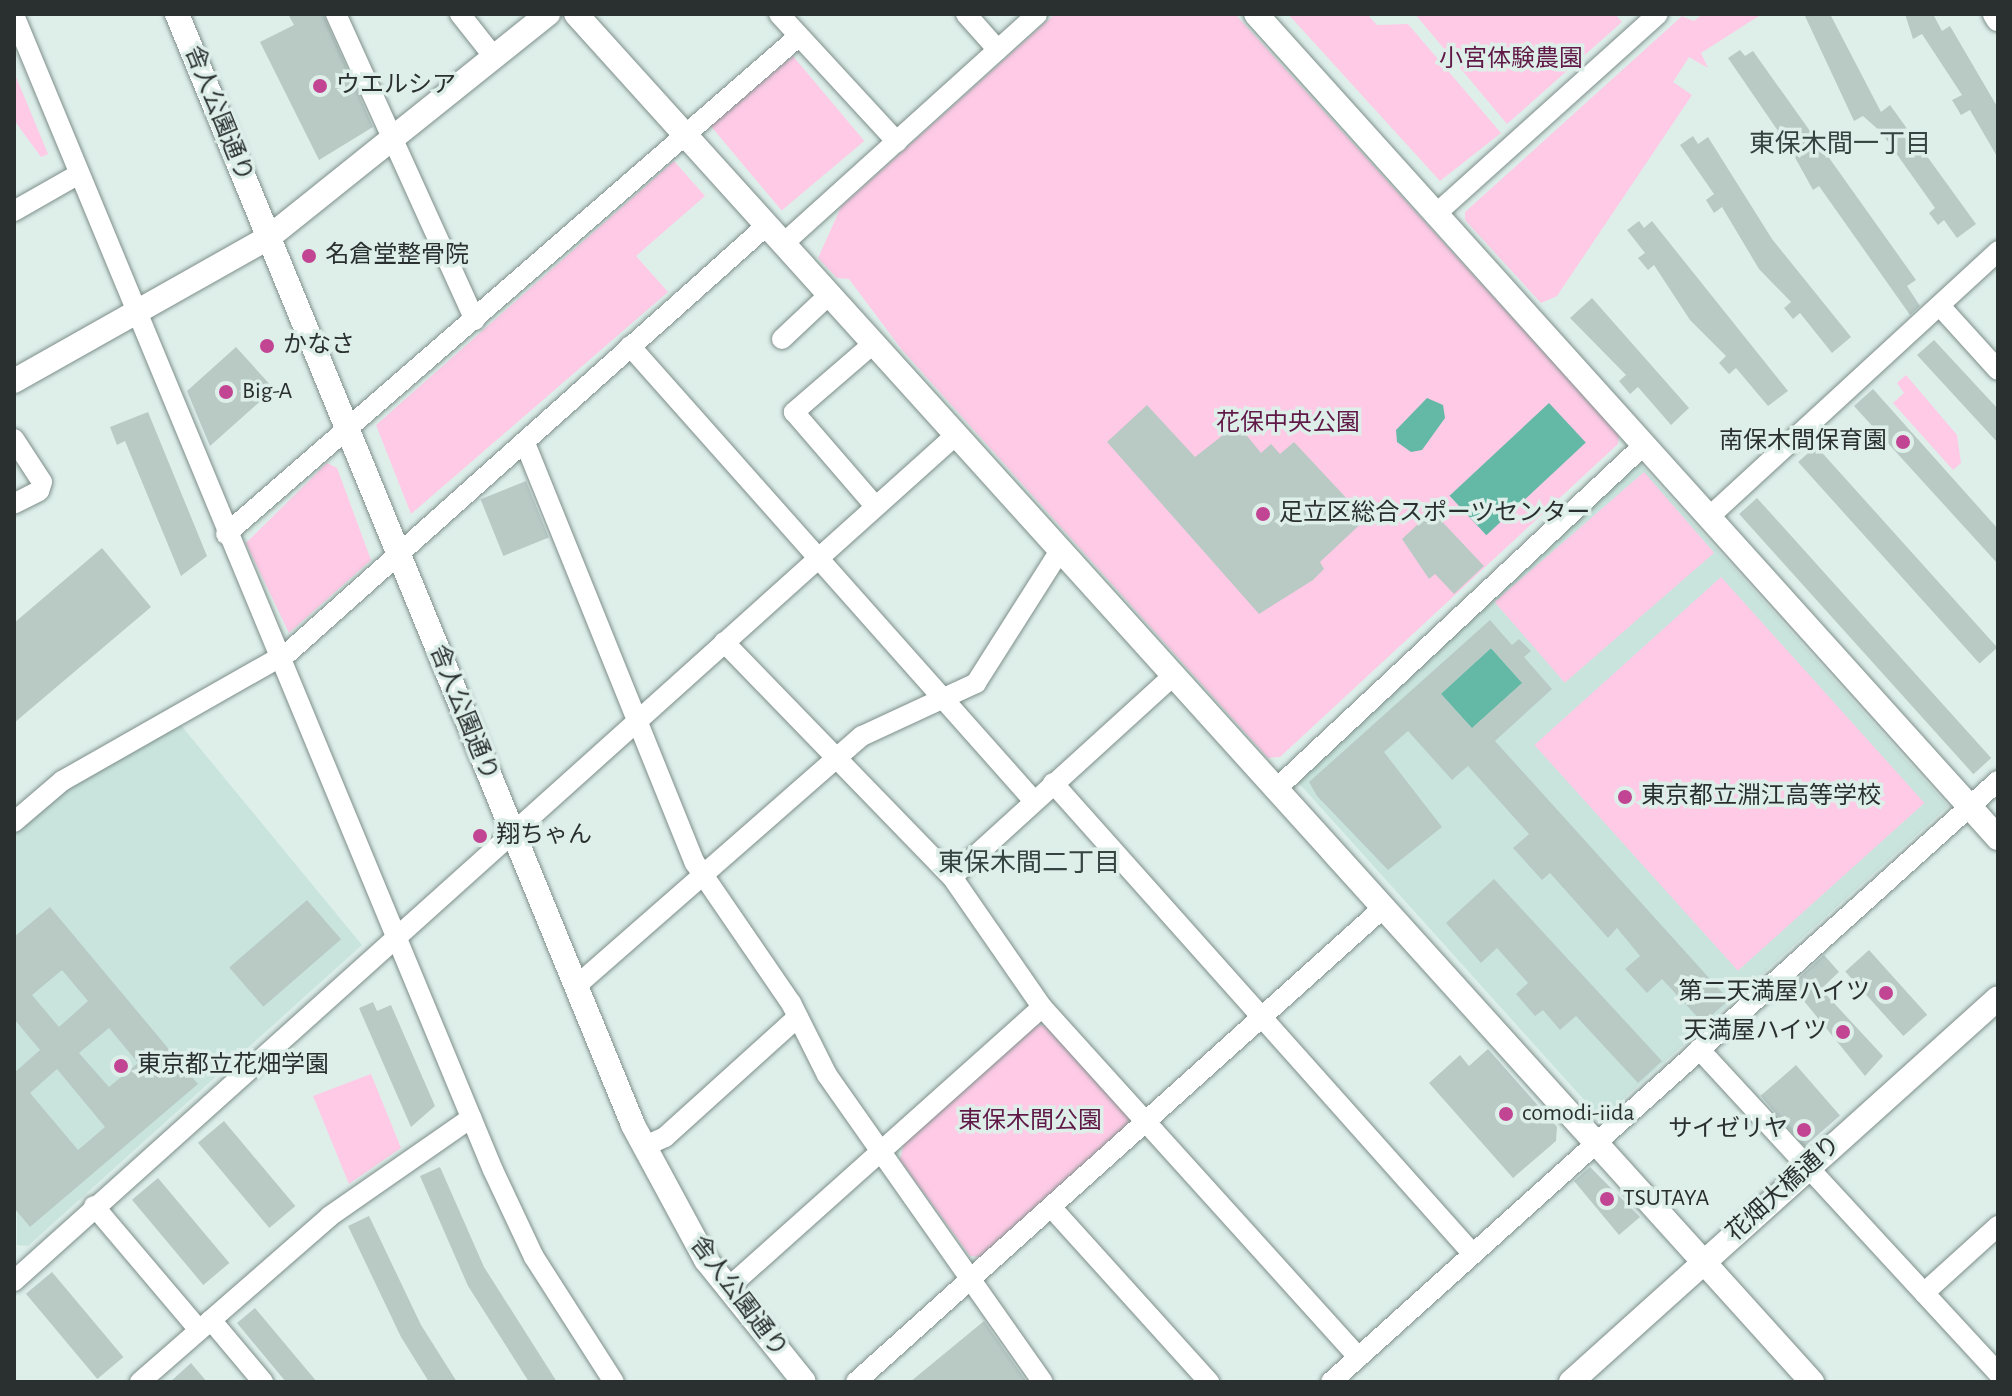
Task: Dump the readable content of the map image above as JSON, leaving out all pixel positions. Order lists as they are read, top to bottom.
{
  "streets": {
    "street": ["舎人公園通り", "花畑大橋通り"]
  },
  "districts": ["東保木間一丁目", "東保木間二丁目"],
  "parks": ["小宮体験農園", "花保中央公園", "東保木間公園"],
  "places": [
    "ウエルシア",
    "名倉堂整骨院",
    "かなさ",
    "Big-A",
    "南保木間保育園",
    "足立区総合スポーツセンター",
    "東京都立淵江高等学校",
    "翔ちゃん",
    "第二天満屋ハイツ",
    "天満屋ハイツ",
    "東京都立花畑学園",
    "comodi-iida",
    "サイゼリヤ",
    "TSUTAYA"
  ]
}
